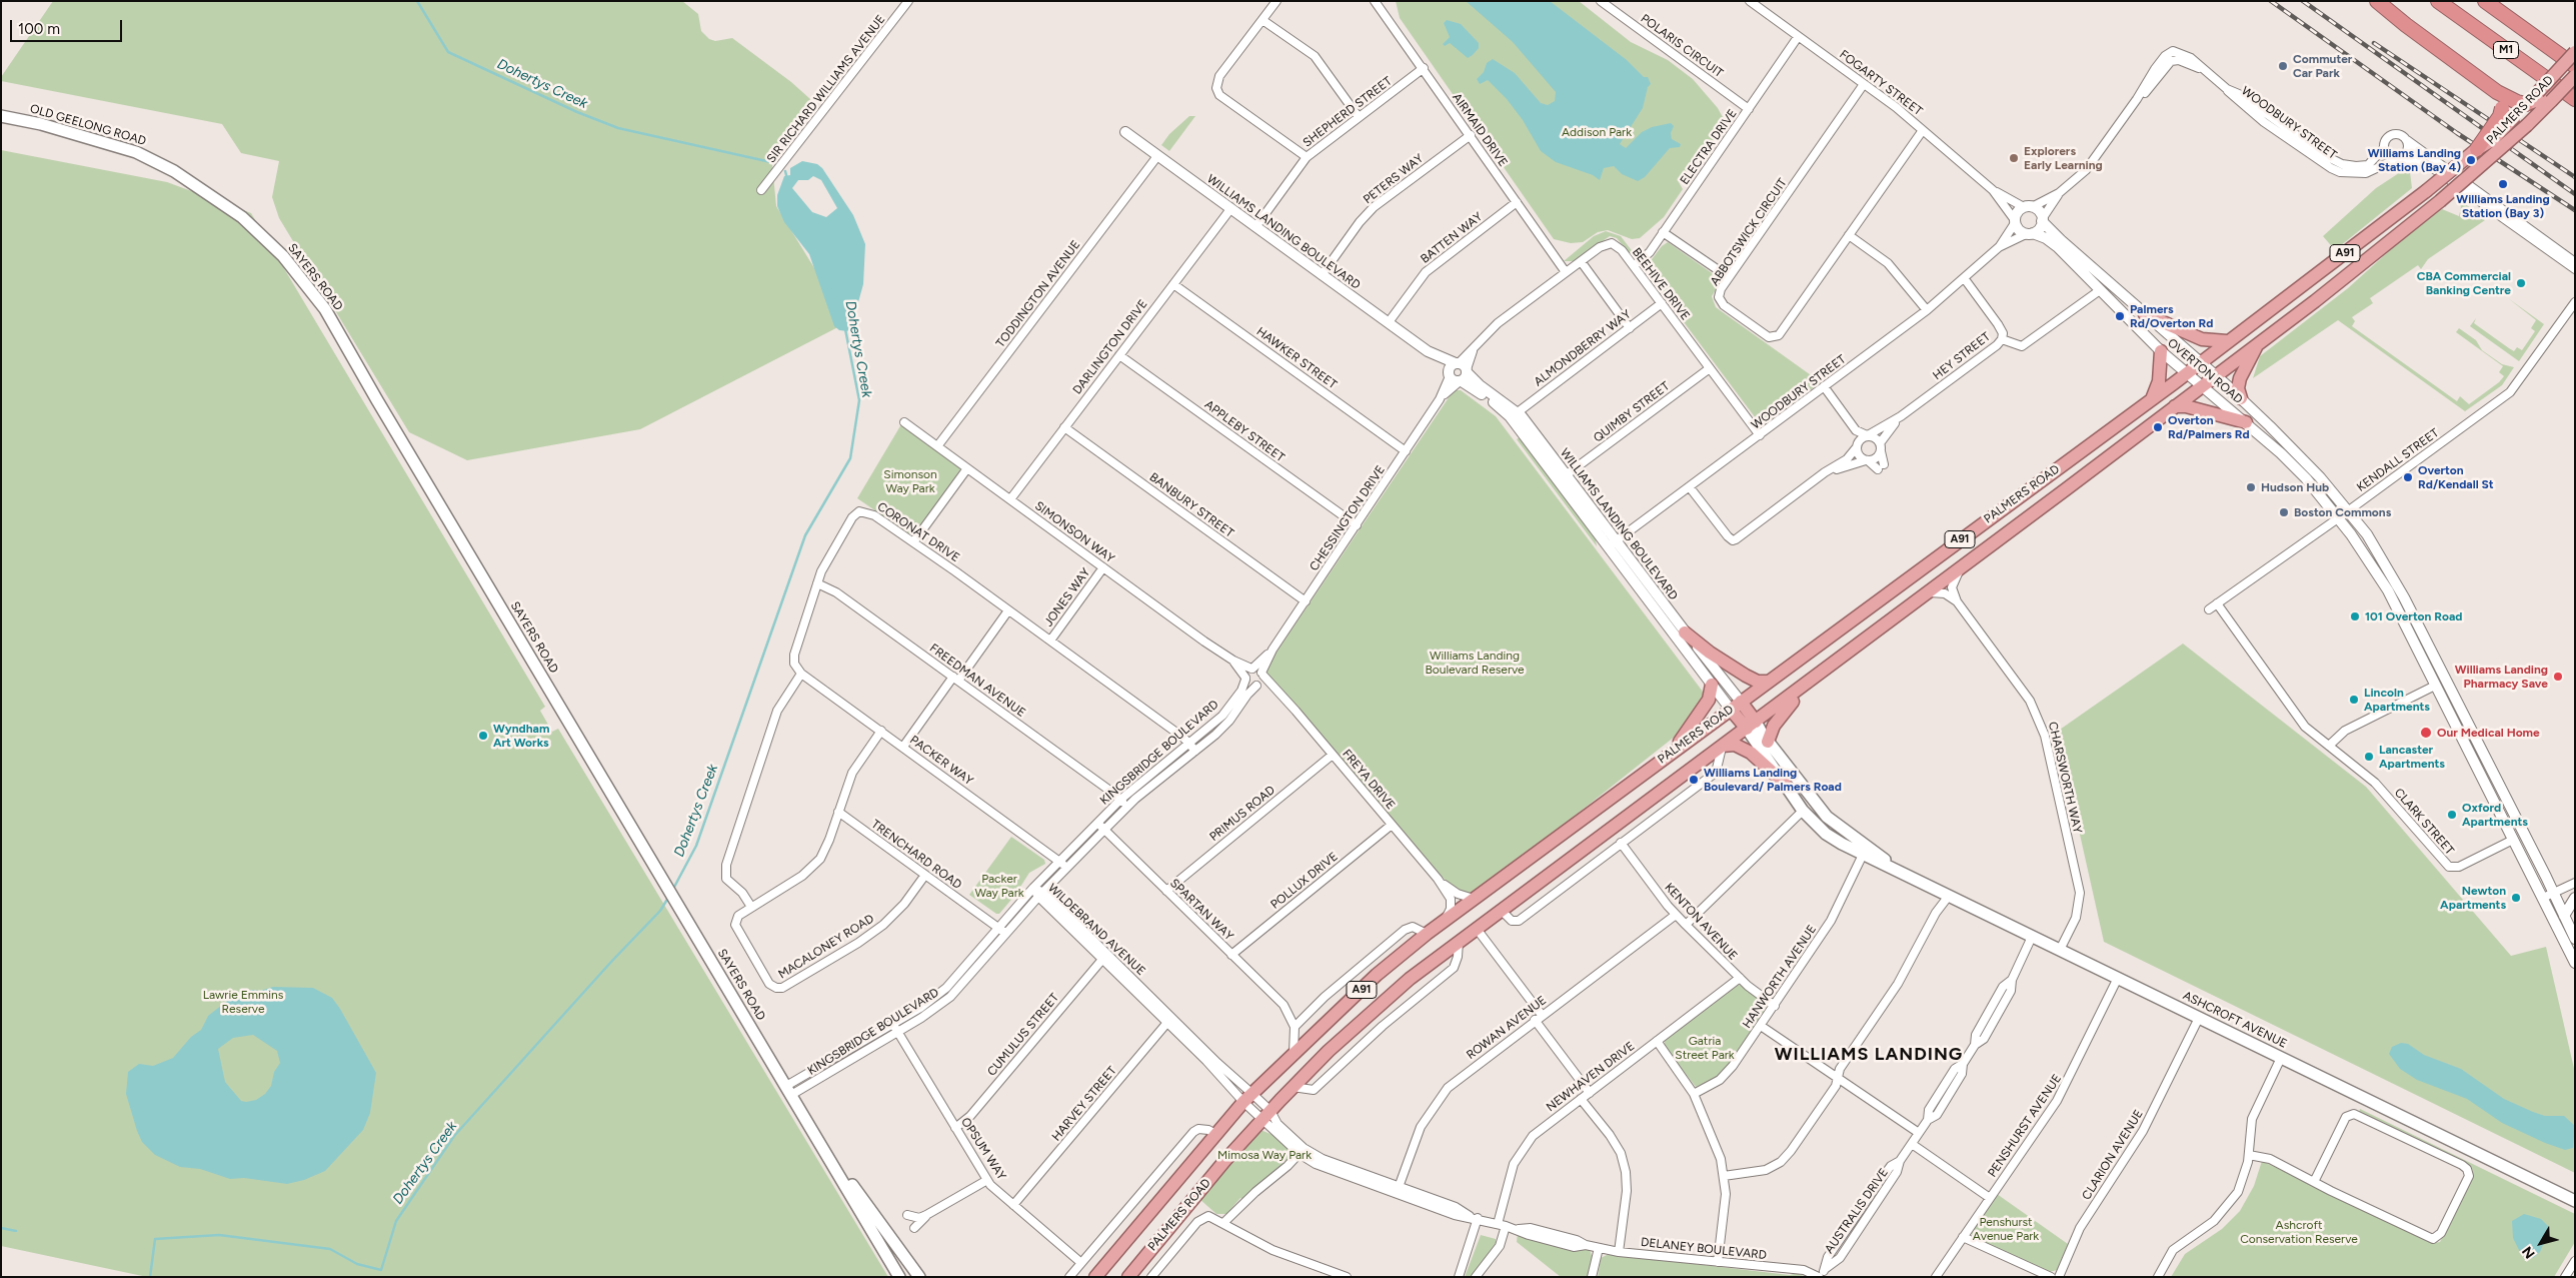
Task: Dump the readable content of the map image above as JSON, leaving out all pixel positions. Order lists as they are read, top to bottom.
{
  "streets": {
    "highway": ["M1", "PALMERS ROAD", "A91"],
    "main road": ["OLD GEELONG ROAD", "SAYERS ROAD", "ASHCROFT AVENUE"],
    "street": [
      "POLARIS CIRCUIT",
      "FOGARTY STREET",
      "SIR RICHARD WILLIAMS AVENUE",
      "SHEPHERD STREET",
      "WOODBURY STREET",
      "AIRMAID DRIVE",
      "ELECTRA DRIVE",
      "PETERS WAY",
      "WILLIAMS LANDING BOULEVARD",
      "ABBOTSWICK CIRCUIT",
      "BATTEN WAY",
      "BEEHIVE DRIVE",
      "TODDINGTON AVENUE",
      "DARLINGTON DRIVE",
      "ALMONDBERRY WAY",
      "HEY STREET",
      "HAWKER STREET",
      "OVERTON ROAD",
      "QUIMBY STREET",
      "APPLEBY STREET",
      "KENDALL STREET",
      "BANBURY STREET",
      "CHESSINGTON DRIVE",
      "CORONAT DRIVE",
      "SIMONSON WAY",
      "JONES WAY",
      "FREEDMAN AVENUE",
      "KINGSBRIDGE BOULEVARD",
      "PACKER WAY",
      "CHARSWORTH WAY",
      "FREYA DRIVE",
      "PRIMUS ROAD",
      "CLARK STREET",
      "TRENCHARD ROAD",
      "POLLUX DRIVE",
      "SPARTAN WAY",
      "KENTON AVENUE",
      "WILDEBRAND AVENUE",
      "MACALONEY ROAD",
      "HANWORTH AVENUE",
      "ROWAN AVENUE",
      "CUMULUS STREET",
      "NEWHAVEN DRIVE",
      "HARVEY STREET",
      "PENSHURST AVENUE",
      "OPSUM WAY",
      "CLARION AVENUE",
      "AUSTRALIS DRIVE",
      "DELANEY BOULEVARD"
    ]
  },
  "crossings": [
    ["POLARIS CIRCUIT", "ELECTRA DRIVE"],
    ["FOGARTY STREET", "WOODBURY STREET"],
    ["FOGARTY STREET", "ELECTRA DRIVE"],
    ["FOGARTY STREET", "ABBOTSWICK CIRCUIT"],
    ["FOGARTY STREET", "OVERTON ROAD"],
    ["PALMERS ROAD", "WILLIAMS LANDING BOULEVARD"],
    ["PALMERS ROAD", "OVERTON ROAD"],
    ["PALMERS ROAD", "FREYA DRIVE"],
    ["PALMERS ROAD", "KENTON AVENUE"],
    ["PALMERS ROAD", "WILDEBRAND AVENUE"],
    ["PALMERS ROAD", "ASHCROFT AVENUE"],
    ["PALMERS ROAD", "DELANEY BOULEVARD"],
    ["SHEPHERD STREET", "AIRMAID DRIVE"],
    ["SHEPHERD STREET", "WILLIAMS LANDING BOULEVARD"],
    ["WOODBURY STREET", "WILLIAMS LANDING BOULEVARD"],
    ["WOODBURY STREET", "BEEHIVE DRIVE"],
    ["WOODBURY STREET", "HEY STREET"],
    ["WOODBURY STREET", "OVERTON ROAD"],
    ["OLD GEELONG ROAD", "SAYERS ROAD"],
    ["AIRMAID DRIVE", "PETERS WAY"],
    ["AIRMAID DRIVE", "BATTEN WAY"],
    ["AIRMAID DRIVE", "BEEHIVE DRIVE"],
    ["ELECTRA DRIVE", "BEEHIVE DRIVE"],
    ["PETERS WAY", "WILLIAMS LANDING BOULEVARD"],
    ["WILLIAMS LANDING BOULEVARD", "BATTEN WAY"],
    ["WILLIAMS LANDING BOULEVARD", "BEEHIVE DRIVE"],
    ["WILLIAMS LANDING BOULEVARD", "TODDINGTON AVENUE"],
    ["WILLIAMS LANDING BOULEVARD", "DARLINGTON DRIVE"],
    ["WILLIAMS LANDING BOULEVARD", "ALMONDBERRY WAY"],
    ["WILLIAMS LANDING BOULEVARD", "QUIMBY STREET"],
    ["WILLIAMS LANDING BOULEVARD", "CHESSINGTON DRIVE"],
    ["SAYERS ROAD", "KINGSBRIDGE BOULEVARD"],
    ["BEEHIVE DRIVE", "ALMONDBERRY WAY"],
    ["BEEHIVE DRIVE", "QUIMBY STREET"],
    ["BEEHIVE DRIVE", "CHESSINGTON DRIVE"],
    ["TODDINGTON AVENUE", "SIMONSON WAY"],
    ["DARLINGTON DRIVE", "HAWKER STREET"],
    ["DARLINGTON DRIVE", "APPLEBY STREET"],
    ["DARLINGTON DRIVE", "BANBURY STREET"],
    ["DARLINGTON DRIVE", "SIMONSON WAY"],
    ["HAWKER STREET", "CHESSINGTON DRIVE"],
    ["OVERTON ROAD", "KENDALL STREET"],
    ["OVERTON ROAD", "CLARK STREET"],
    ["APPLEBY STREET", "CHESSINGTON DRIVE"],
    ["KENDALL STREET", "CLARK STREET"],
    ["BANBURY STREET", "CHESSINGTON DRIVE"],
    ["CHESSINGTON DRIVE", "SIMONSON WAY"],
    ["CHESSINGTON DRIVE", "KINGSBRIDGE BOULEVARD"],
    ["CHESSINGTON DRIVE", "FREYA DRIVE"],
    ["CORONAT DRIVE", "JONES WAY"],
    ["CORONAT DRIVE", "FREEDMAN AVENUE"],
    ["CORONAT DRIVE", "KINGSBRIDGE BOULEVARD"],
    ["CORONAT DRIVE", "PACKER WAY"],
    ["SIMONSON WAY", "JONES WAY"],
    ["SIMONSON WAY", "KINGSBRIDGE BOULEVARD"],
    ["SIMONSON WAY", "FREYA DRIVE"],
    ["FREEDMAN AVENUE", "KINGSBRIDGE BOULEVARD"],
    ["KINGSBRIDGE BOULEVARD", "PACKER WAY"],
    ["KINGSBRIDGE BOULEVARD", "FREYA DRIVE"],
    ["KINGSBRIDGE BOULEVARD", "TRENCHARD ROAD"],
    ["KINGSBRIDGE BOULEVARD", "SPARTAN WAY"],
    ["KINGSBRIDGE BOULEVARD", "WILDEBRAND AVENUE"],
    ["KINGSBRIDGE BOULEVARD", "OPSUM WAY"],
    ["CHARSWORTH WAY", "ASHCROFT AVENUE"],
    ["FREYA DRIVE", "PRIMUS ROAD"],
    ["FREYA DRIVE", "POLLUX DRIVE"],
    ["PRIMUS ROAD", "SPARTAN WAY"],
    ["TRENCHARD ROAD", "MACALONEY ROAD"],
    ["POLLUX DRIVE", "SPARTAN WAY"],
    ["KENTON AVENUE", "HANWORTH AVENUE"],
    ["KENTON AVENUE", "ROWAN AVENUE"],
    ["KENTON AVENUE", "NEWHAVEN DRIVE"],
    ["WILDEBRAND AVENUE", "CUMULUS STREET"],
    ["WILDEBRAND AVENUE", "HARVEY STREET"],
    ["WILDEBRAND AVENUE", "DELANEY BOULEVARD"],
    ["HANWORTH AVENUE", "ASHCROFT AVENUE"],
    ["ASHCROFT AVENUE", "PENSHURST AVENUE"],
    ["ASHCROFT AVENUE", "CLARION AVENUE"],
    ["ASHCROFT AVENUE", "AUSTRALIS DRIVE"],
    ["ROWAN AVENUE", "DELANEY BOULEVARD"],
    ["CUMULUS STREET", "OPSUM WAY"],
    ["NEWHAVEN DRIVE", "DELANEY BOULEVARD"],
    ["HARVEY STREET", "OPSUM WAY"],
    ["AUSTRALIS DRIVE", "DELANEY BOULEVARD"]
  ],
  "districts": ["WILLIAMS LANDING"],
  "water": ["Dohertys Creek"],
  "parks": [
    "Addison Park",
    "Simonson Way Park",
    "Williams Landing Boulevard Reserve",
    "Packer Way Park",
    "Lawrie Emmins Reserve",
    "Gatria Street Park",
    "Mimosa Way Park",
    "Penshurst Avenue Park",
    "Ashcroft Conservation Reserve"
  ],
  "places": [
    "Commuter Car Park",
    "Explorers Early Learning",
    "Williams Landing Station (Bay 4)",
    "Williams Landing Station (Bay 3)",
    "CBA Commercial Banking Centre",
    "Palmers Rd/Overton Rd",
    "Overton Rd/Palmers Rd",
    "Overton Rd/Kendall St",
    "Hudson Hub",
    "Boston Commons",
    "101 Overton Road",
    "Williams Landing Pharmacy Save",
    "Lincoln Apartments",
    "Our Medical Home",
    "Wyndham Art Works",
    "Lancaster Apartments",
    "Williams Landing Boulevard/ Palmers Road",
    "Oxford Apartments",
    "Newton Apartments"
  ],
  "scale_bar": "100 m",
  "north": "bottom left"
}
